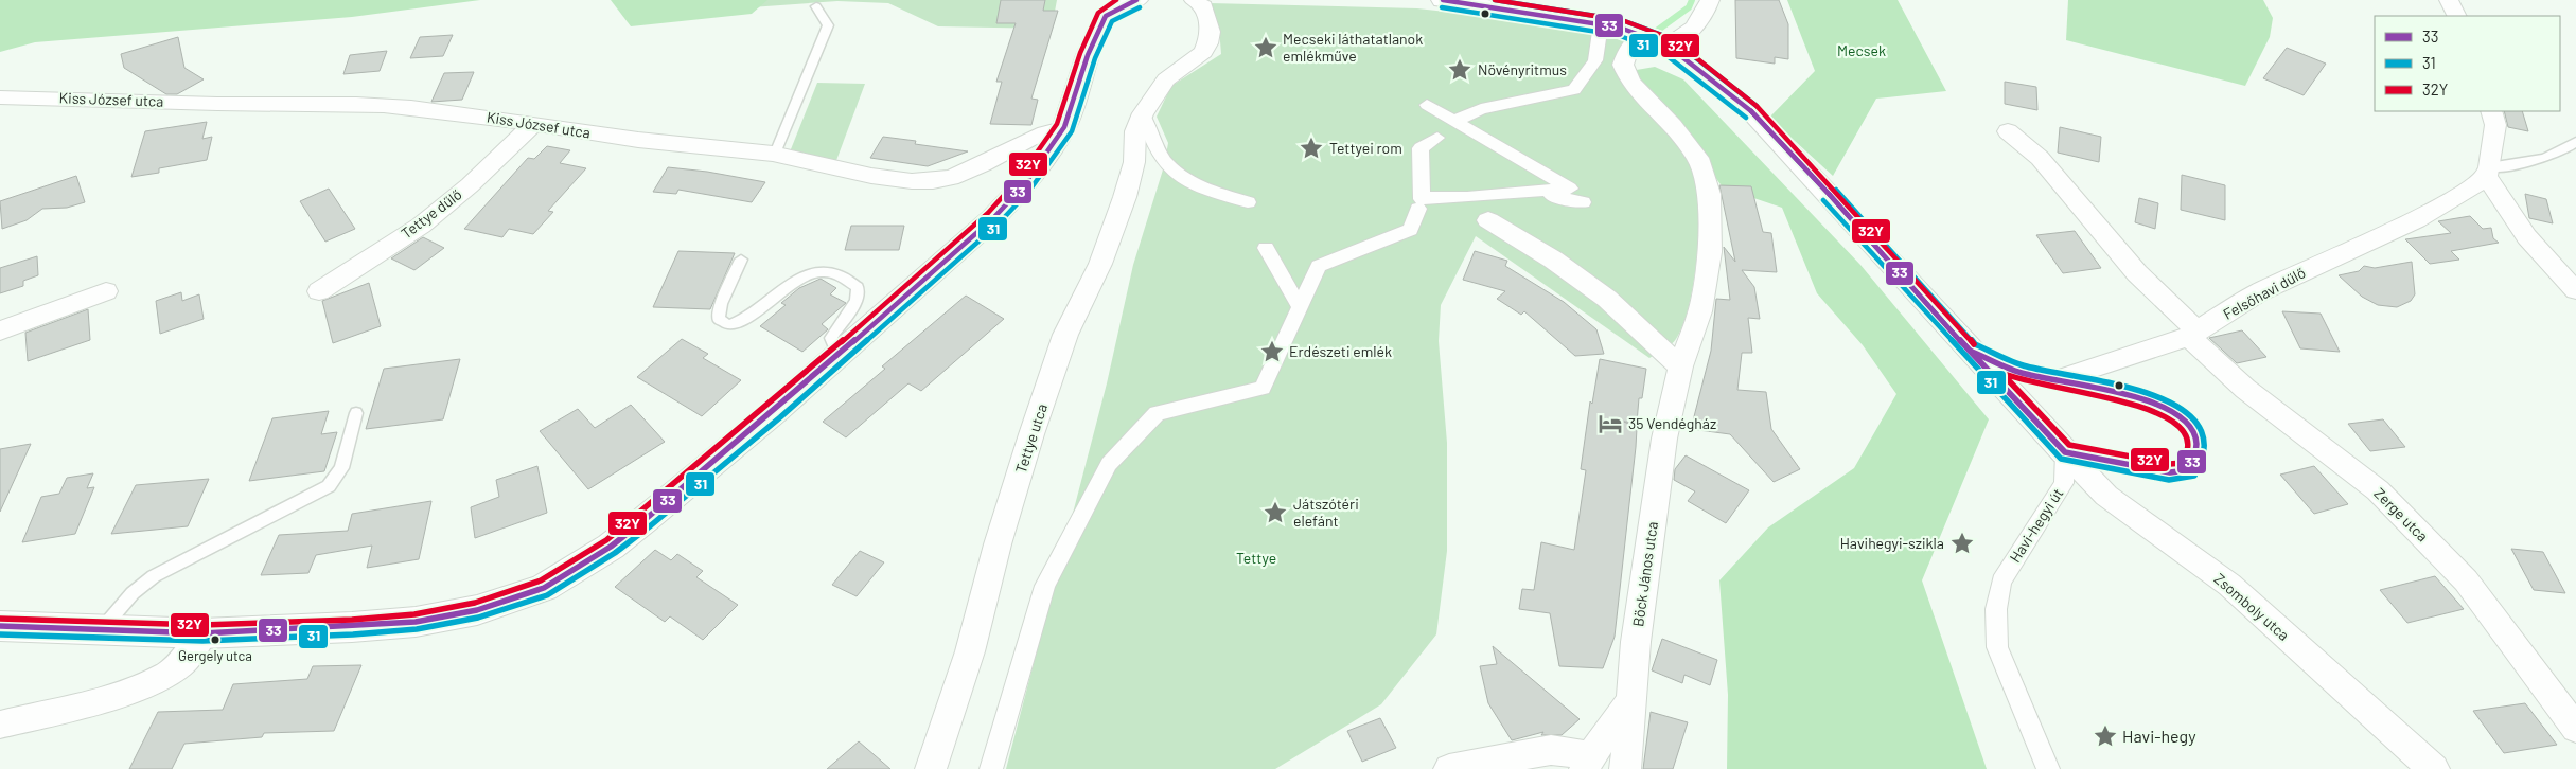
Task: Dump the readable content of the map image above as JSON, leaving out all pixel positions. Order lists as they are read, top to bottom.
{
  "streets": {
    "street": [
      "Kiss József utca",
      "Tettye dűlő",
      "Felsőhavi dűlő",
      "Tettye utca",
      "Zerge utca",
      "Havi-hegyi út",
      "Böck János utca",
      "Zsomboly utca"
    ]
  },
  "crossings": [
    ["Kiss József utca", "Tettye dűlő"],
    ["Felsőhavi dűlő", "Zerge utca"],
    ["Havi-hegyi út", "Zsomboly utca"]
  ],
  "parks": ["Mecsek", "Tettye"],
  "places": {
    "place": [
      "Mecseki láthatatlanok emlékműve",
      "Növényritmus",
      "Tettyei rom",
      "Erdészeti emlék",
      "Játszótéri elefánt",
      "Havihegyi-szikla",
      "Havi-hegy"
    ],
    "hotel": ["35 Vendégház"],
    "other": ["Gergely utca"]
  },
  "lines": ["transit line 33", "transit line 31", "transit line 32Y"],
  "legend": ["33", "31", "32Y"]
}
